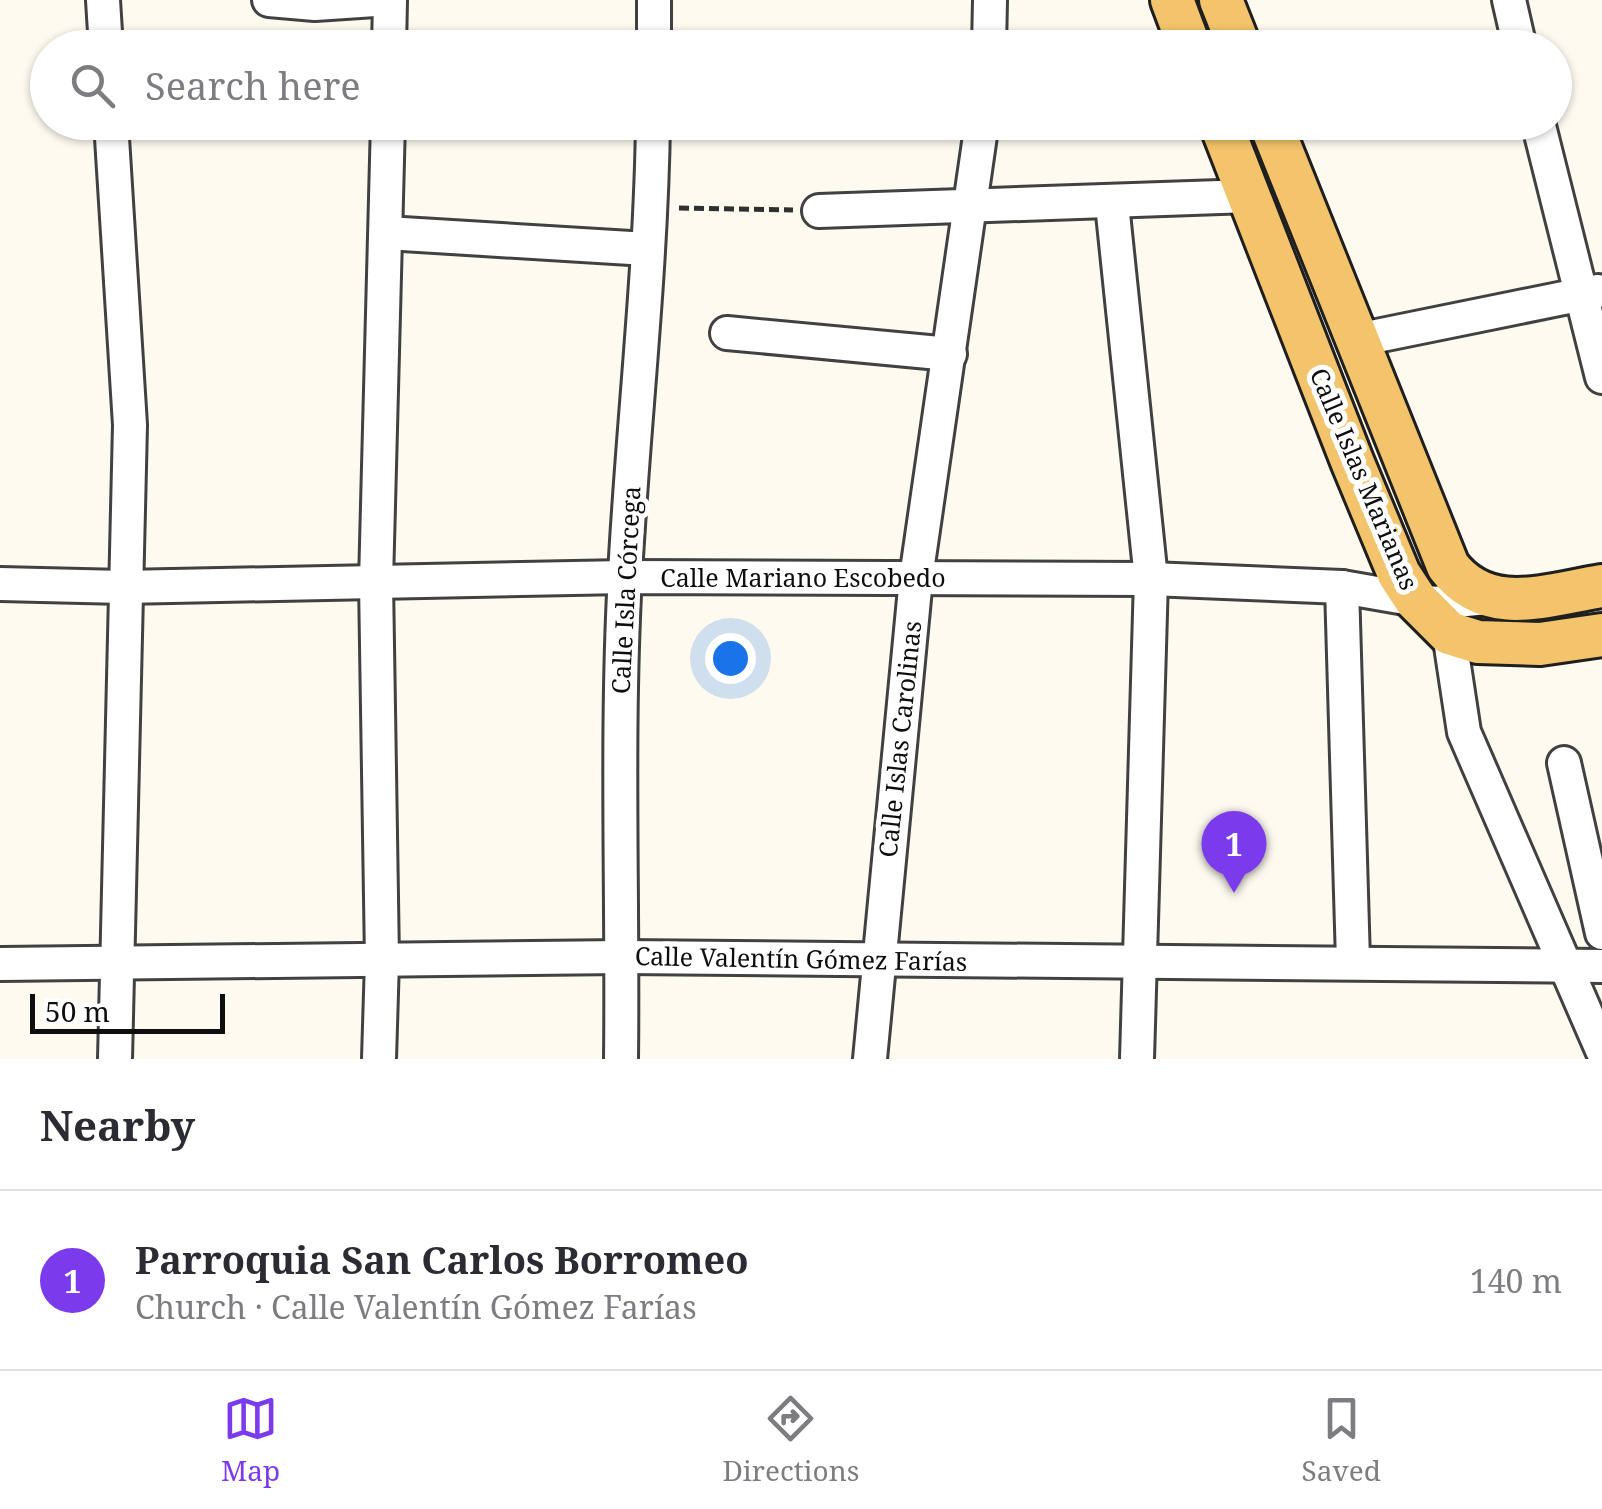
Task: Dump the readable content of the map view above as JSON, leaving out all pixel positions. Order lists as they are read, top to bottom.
{
  "streets": {
    "main road": ["Calle Islas Marianas", "Calle Mariano Escobedo"],
    "street": ["Calle Isla Córcega", "Calle Islas Carolinas", "Calle Valentín Gómez Farías"]
  },
  "crossings": [
    ["Calle Islas Marianas", "Calle Mariano Escobedo"],
    ["Calle Mariano Escobedo", "Calle Isla Córcega"],
    ["Calle Mariano Escobedo", "Calle Islas Carolinas"],
    ["Calle Isla Córcega", "Calle Valentín Gómez Farías"],
    ["Calle Islas Carolinas", "Calle Valentín Gómez Farías"]
  ],
  "scale_bar": "50 m",
  "page": {
    "search": "Search here",
    "pins": "1",
    "scale": "50 m",
    "heading": "Nearby",
    "list": [
      {
        "mark": "1",
        "name": "Parroquia San Carlos Borromeo",
        "note": "Church · Calle Valentín Gómez Farías",
        "value": "140 m"
      }
    ],
    "nav": ["Map", "Directions", "Saved"]
  }
}
